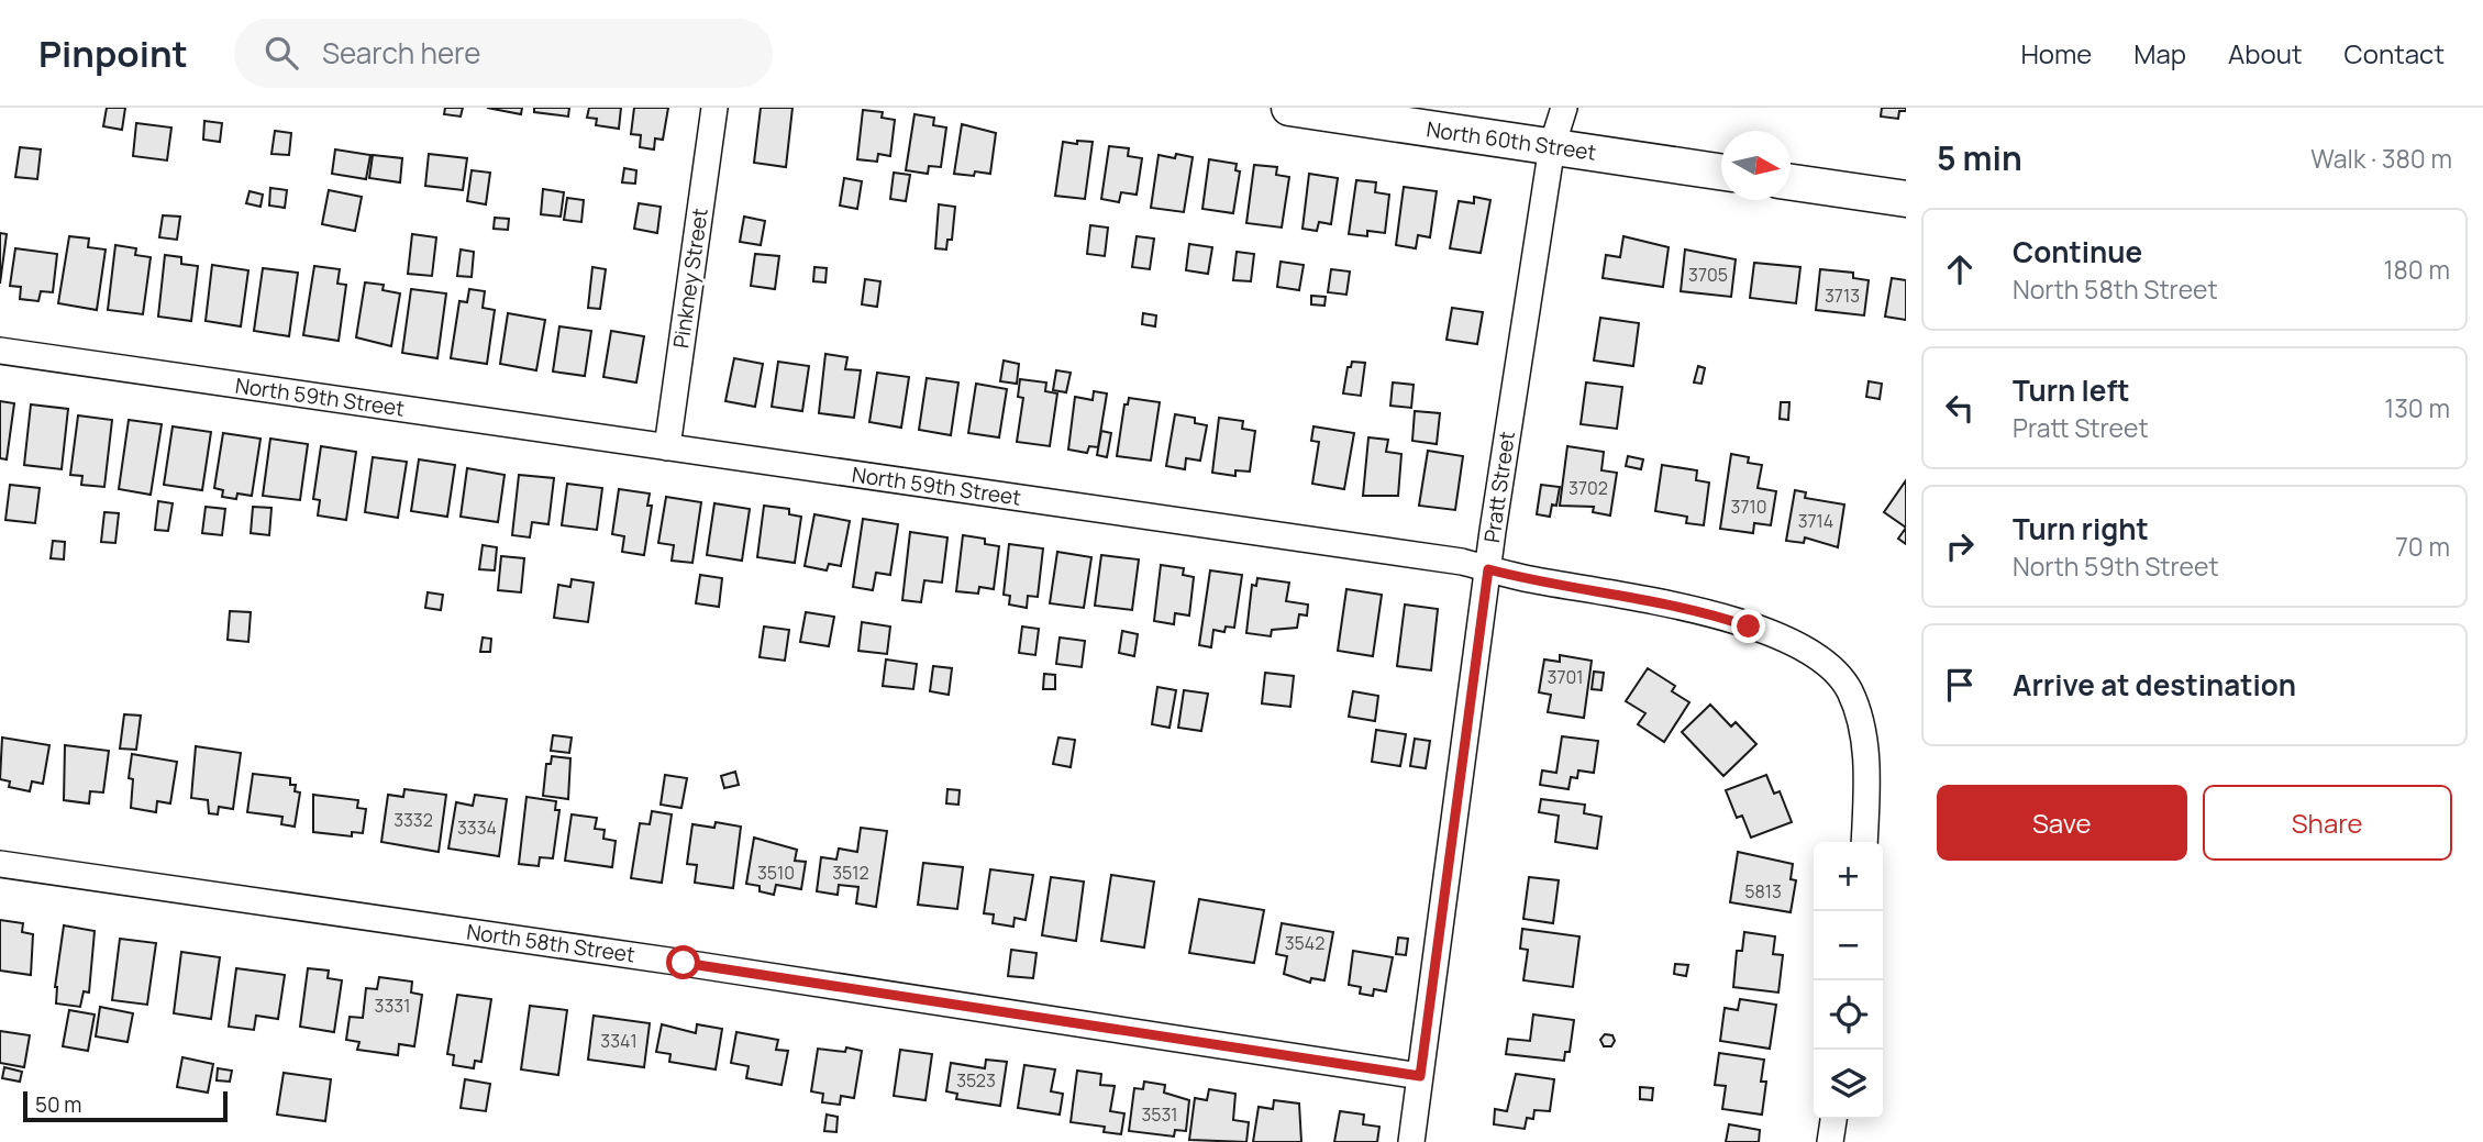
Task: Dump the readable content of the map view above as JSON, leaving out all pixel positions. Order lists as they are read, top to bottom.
{
  "streets": {
    "main road": ["North 60th Street"],
    "street": [
      "Pinkney Street",
      "North 59th Street",
      "Pratt Street",
      "North 58th Street"
    ]
  },
  "crossings": [
    ["North 60th Street", "Pratt Street"],
    ["Pinkney Street", "North 59th Street"],
    ["North 59th Street", "Pratt Street"],
    ["Pratt Street", "North 58th Street"]
  ],
  "house_numbers": [
    "3705",
    "3713",
    "3702",
    "3710",
    "3714",
    "3701",
    "3332",
    "3334",
    "3510",
    "3512",
    "5813",
    "3542",
    "3331",
    "3341",
    "3523",
    "3531"
  ],
  "scale_bar": "50 m",
  "north": "right",
  "page": {
    "header": "Pinpoint",
    "search": "Search here",
    "nav": [
      "Home",
      "Map",
      "About",
      "Contact"
    ],
    "heading": ["5 min", "Walk · 380 m"],
    "list": [
      ["Continue", "North 58th Street", "180 m"],
      ["Turn left", "Pratt Street", "130 m"],
      ["Turn right", "North 59th Street", "70 m"],
      "Arrive at destination"
    ],
    "buttons": ["Save", "Share"],
    "map_buttons": ["+", "−"],
    "scale": "50 m"
  }
}
